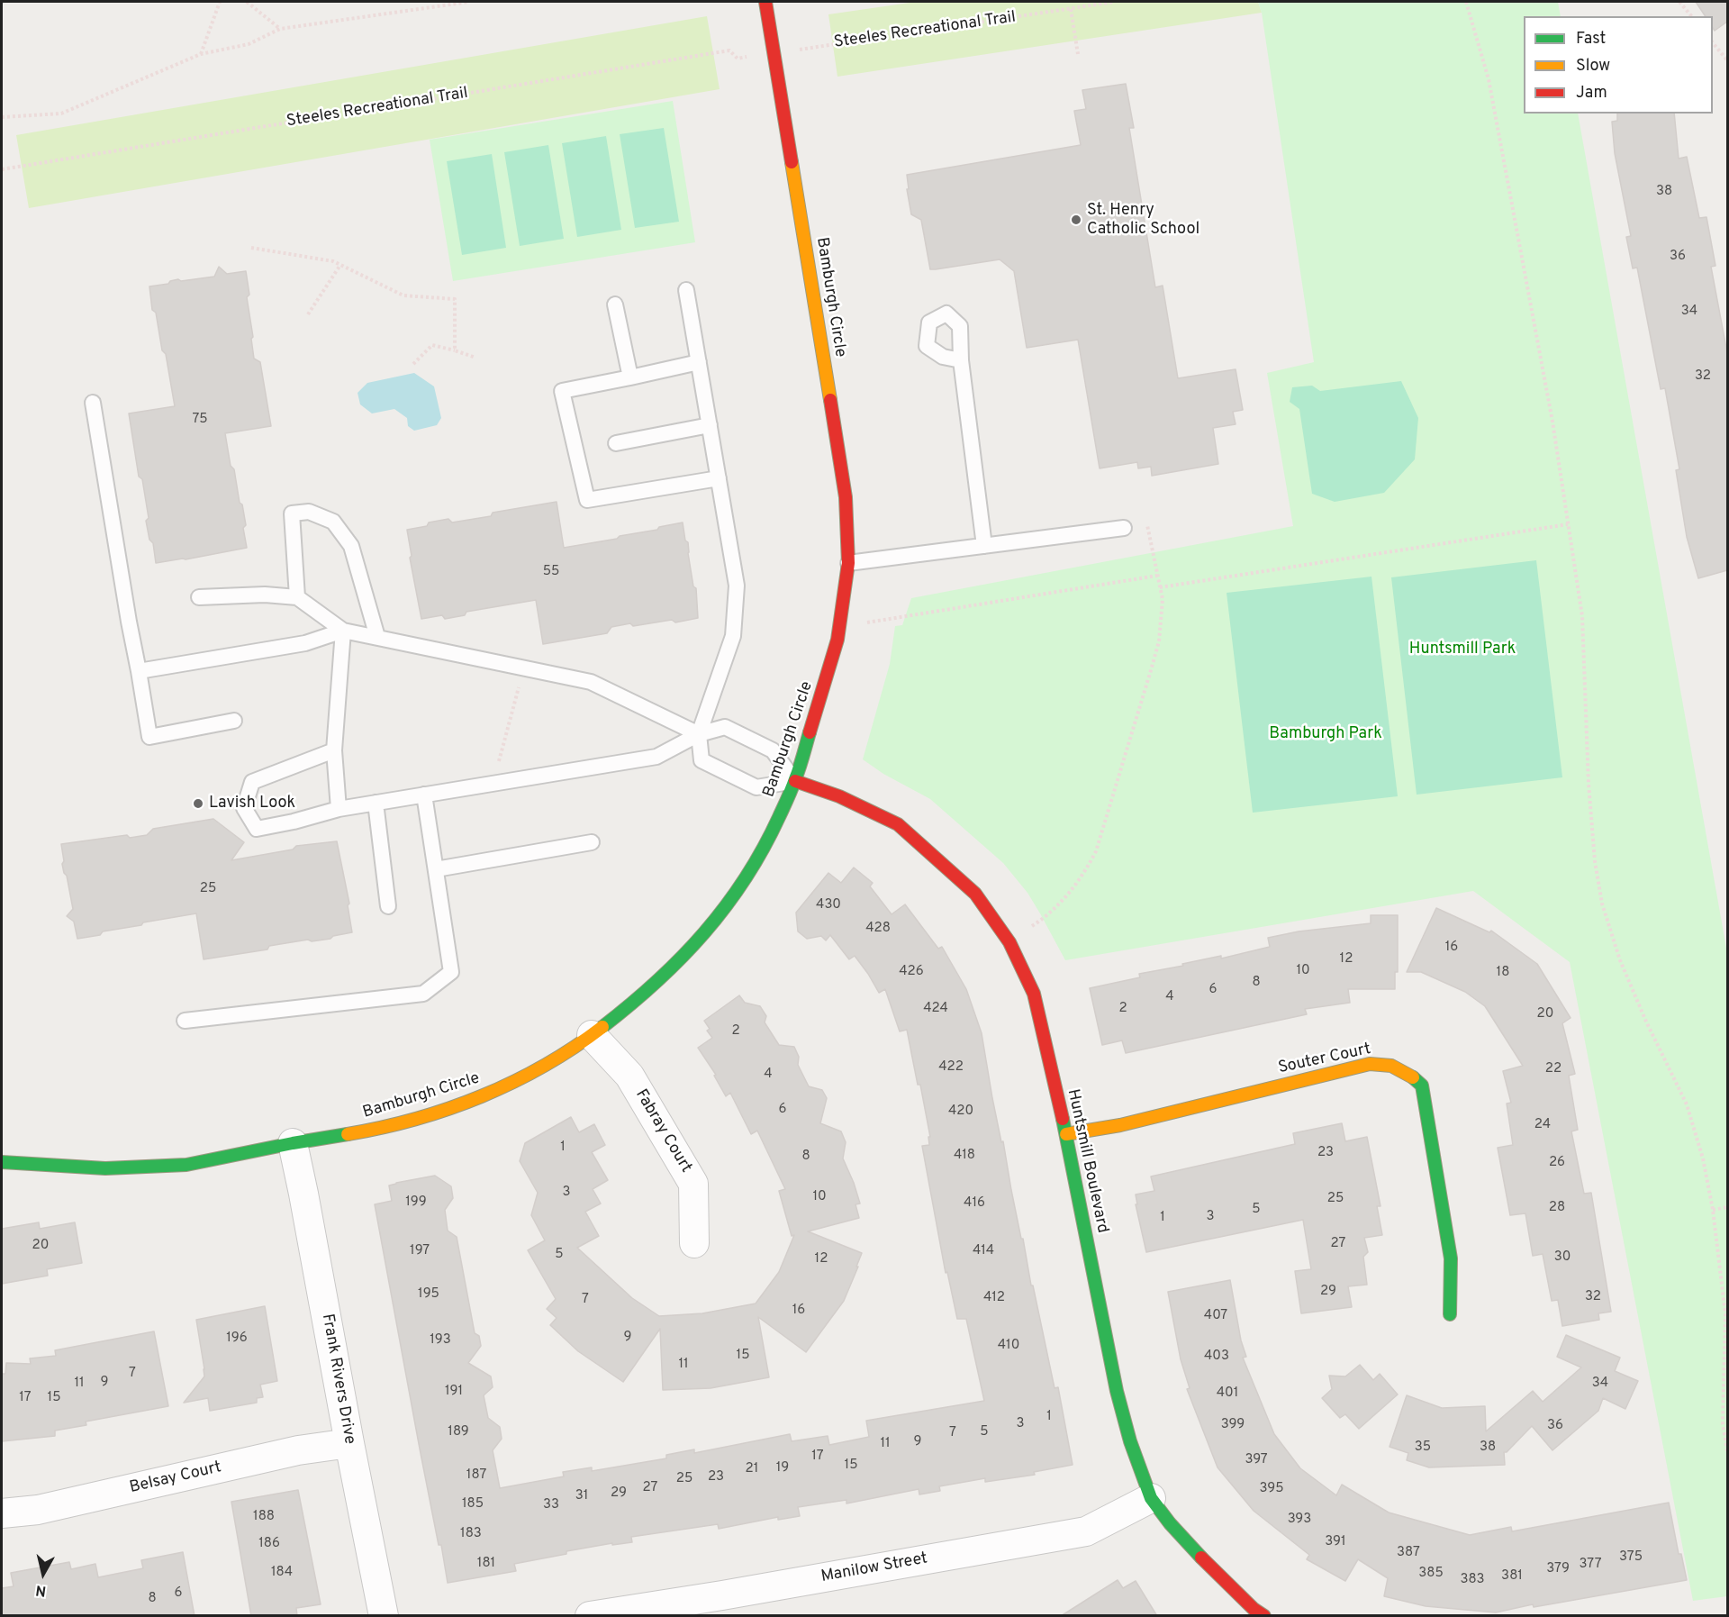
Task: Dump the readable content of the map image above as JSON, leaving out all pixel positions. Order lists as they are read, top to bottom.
{
  "streets": {
    "street": [
      "Bamburgh Circle",
      "Souter Court",
      "Fabray Court",
      "Huntsmill Boulevard",
      "Frank Rivers Drive",
      "Belsay Court",
      "Manilow Street"
    ],
    "path": ["Steeles Recreational Trail"]
  },
  "crossings": [
    ["Bamburgh Circle", "Fabray Court"],
    ["Bamburgh Circle", "Huntsmill Boulevard"],
    ["Bamburgh Circle", "Frank Rivers Drive"],
    ["Souter Court", "Huntsmill Boulevard"],
    ["Huntsmill Boulevard", "Manilow Street"],
    ["Frank Rivers Drive", "Belsay Court"]
  ],
  "parks": ["Huntsmill Park", "Bamburgh Park"],
  "places": ["St. Henry Catholic School", "Lavish Look"],
  "house_numbers": [
    "38",
    "36",
    "34",
    "32",
    "75",
    "55",
    "25",
    "430",
    "428",
    "16",
    "12",
    "10",
    "426",
    "18",
    "8",
    "6",
    "4",
    "424",
    "2",
    "20",
    "2",
    "422",
    "22",
    "4",
    "6",
    "420",
    "24",
    "1",
    "23",
    "418",
    "8",
    "26",
    "3",
    "10",
    "25",
    "199",
    "416",
    "28",
    "5",
    "3",
    "1",
    "27",
    "20",
    "197",
    "414",
    "5",
    "30",
    "12",
    "29",
    "195",
    "32",
    "412",
    "7",
    "16",
    "407",
    "9",
    "196",
    "193",
    "410",
    "15",
    "403",
    "11",
    "7",
    "9",
    "11",
    "34",
    "191",
    "401",
    "17",
    "15",
    "1",
    "3",
    "399",
    "36",
    "189",
    "5",
    "7",
    "9",
    "11",
    "35",
    "38",
    "17",
    "397",
    "15",
    "19",
    "21",
    "187",
    "23",
    "25",
    "27",
    "395",
    "29",
    "31",
    "185",
    "33",
    "188",
    "393",
    "183",
    "391",
    "186",
    "387",
    "375",
    "181",
    "377",
    "379",
    "184",
    "385",
    "381",
    "383",
    "6",
    "8"
  ],
  "legend": ["Fast", "Slow", "Jam"],
  "north": "bottom"
}
